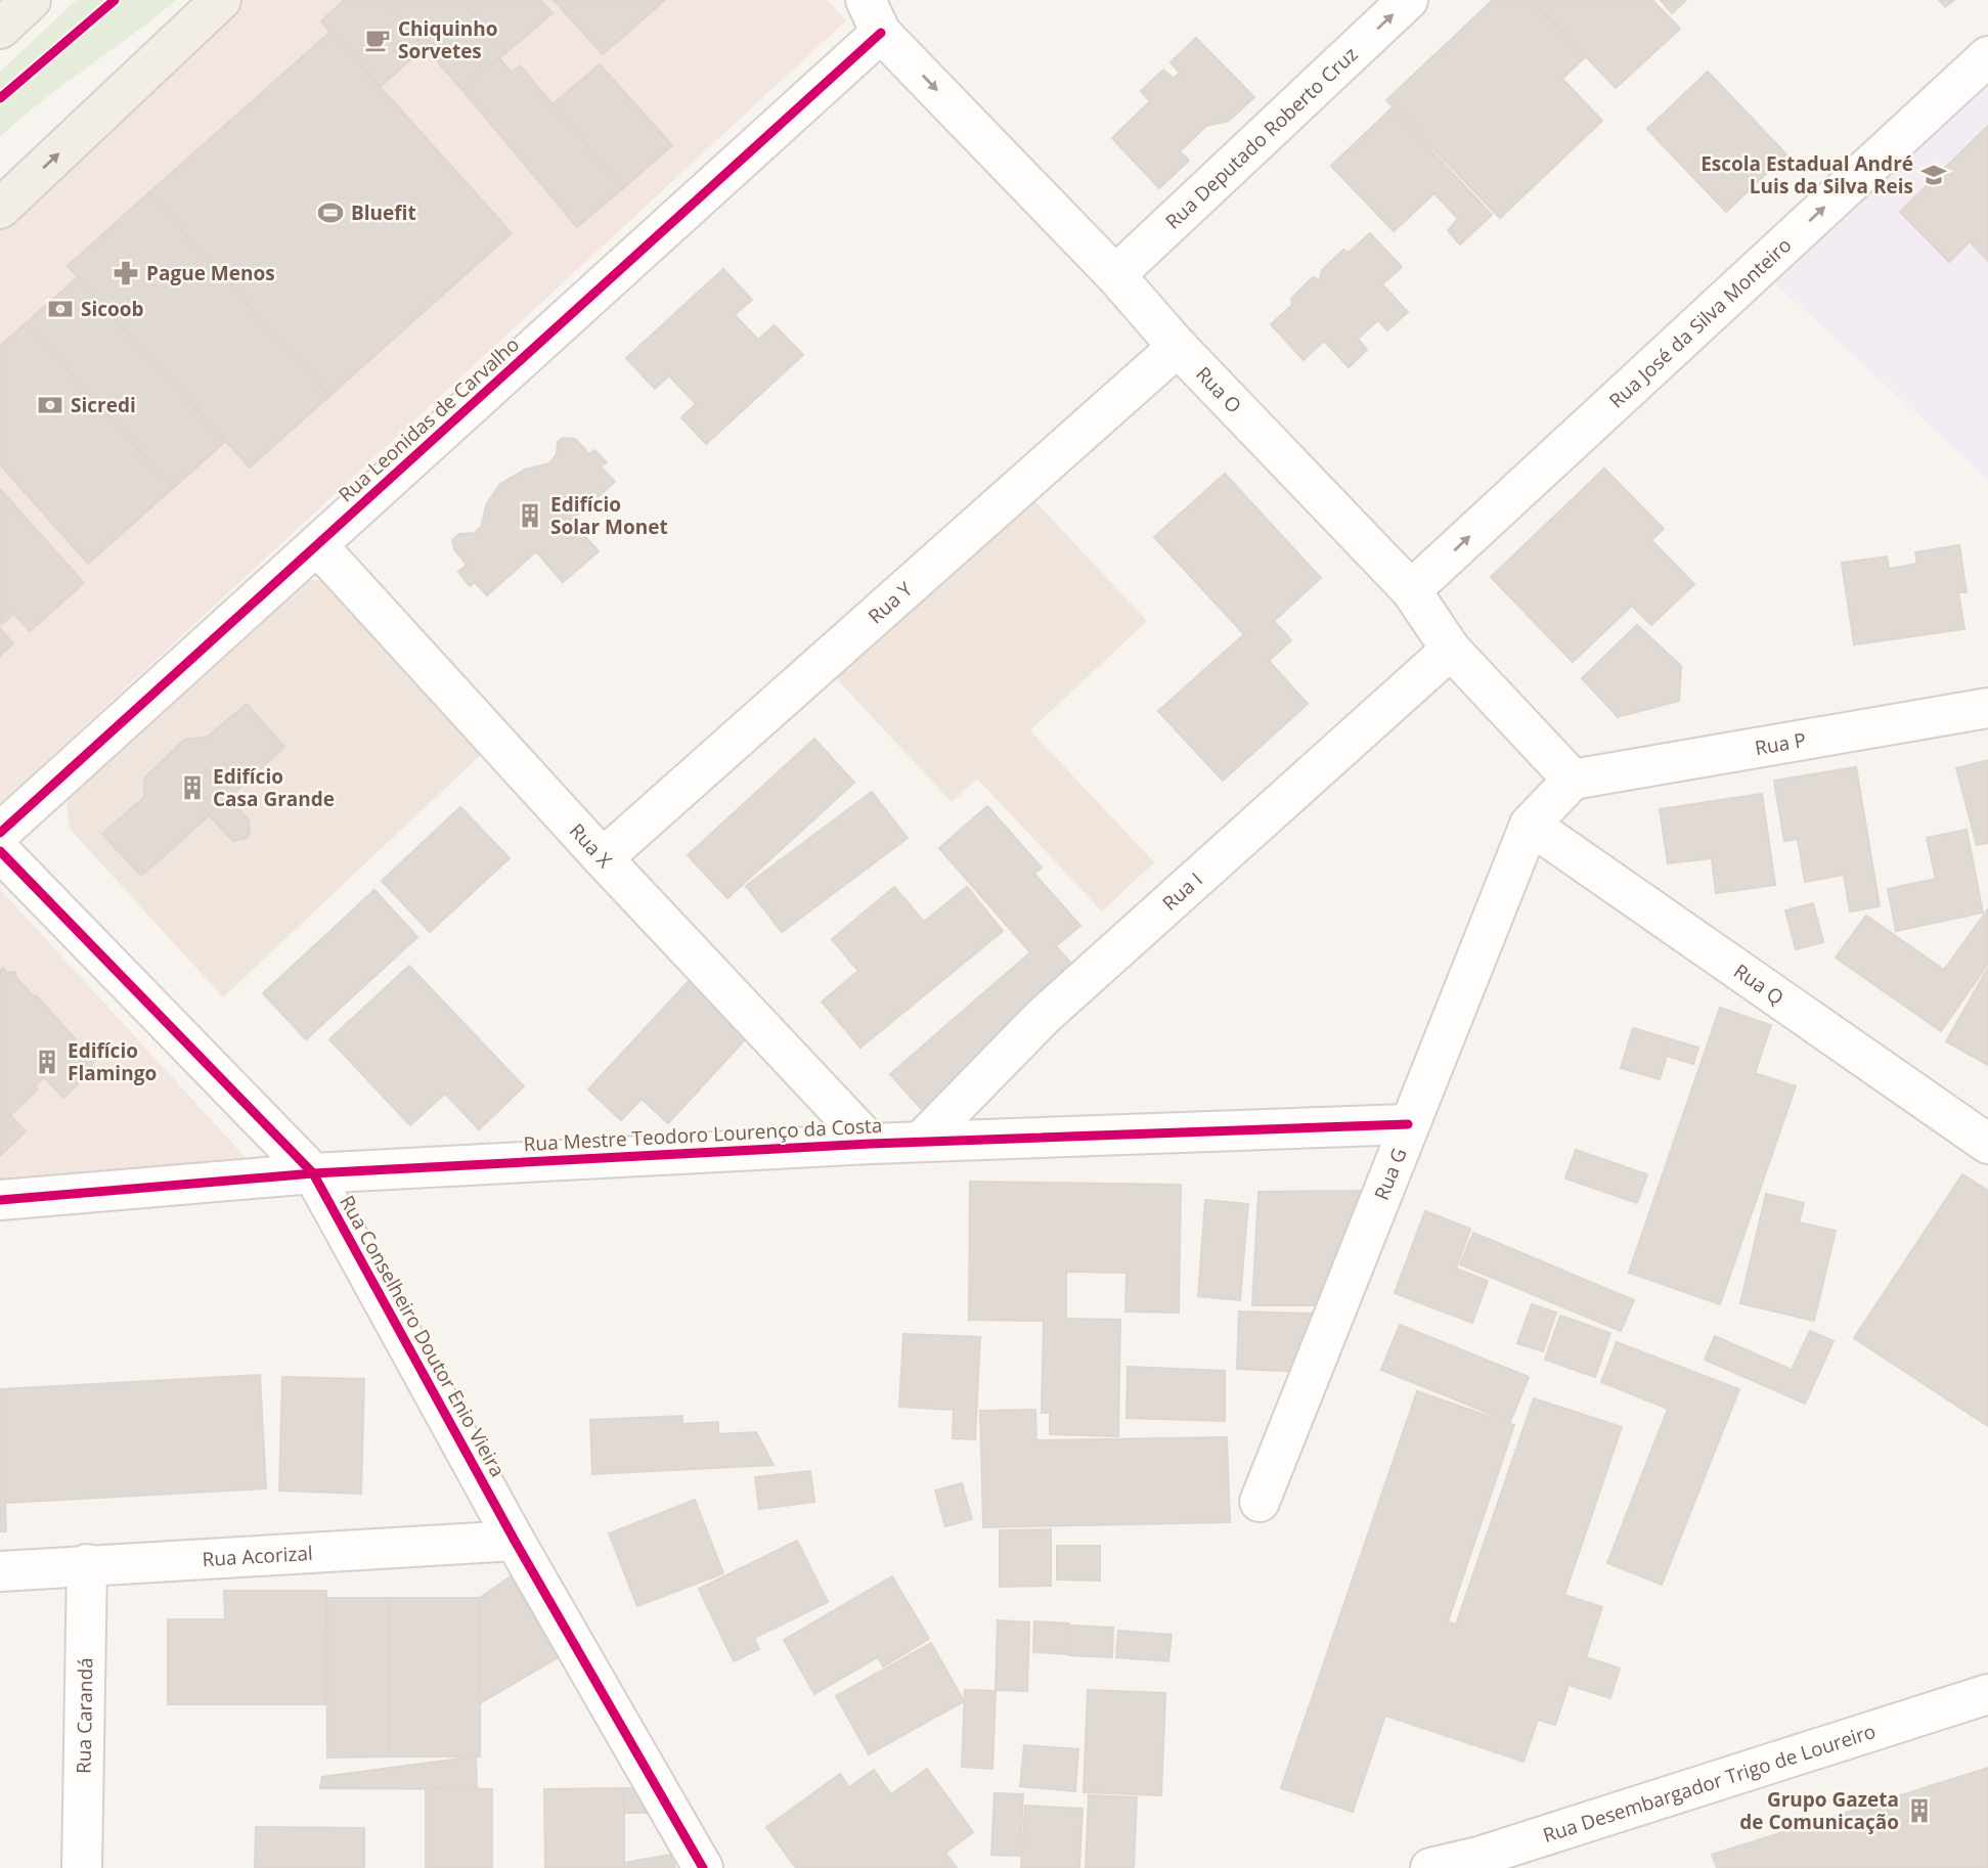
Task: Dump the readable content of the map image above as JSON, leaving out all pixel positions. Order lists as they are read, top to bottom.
{
  "streets": {
    "street": [
      "Rua Deputado Roberto Cruz",
      "Rua José da Silva Monteiro",
      "Rua O",
      "Rua Leonidas de Carvalho",
      "Rua Y",
      "Rua P",
      "Rua X",
      "Rua I",
      "Rua Q",
      "Rua Mestre Teodoro Lourenço da Costa",
      "Rua G",
      "Rua Conselheiro Doutor Enio Vieira",
      "Rua Acorizal",
      "Rua Carandá",
      "Rua Desembargador Trigo de Loureiro"
    ]
  },
  "crossings": [
    ["Rua Deputado Roberto Cruz", "Rua O"],
    ["Rua José da Silva Monteiro", "Rua O"],
    ["Rua O", "Rua Leonidas de Carvalho"],
    ["Rua O", "Rua Y"],
    ["Rua O", "Rua P"],
    ["Rua O", "Rua I"],
    ["Rua O", "Rua G"],
    ["Rua Leonidas de Carvalho", "Rua X"],
    ["Rua Y", "Rua X"],
    ["Rua P", "Rua G"],
    ["Rua X", "Rua Mestre Teodoro Lourenço da Costa"],
    ["Rua I", "Rua Mestre Teodoro Lourenço da Costa"],
    ["Rua Q", "Rua G"],
    ["Rua Mestre Teodoro Lourenço da Costa", "Rua G"],
    ["Rua Mestre Teodoro Lourenço da Costa", "Rua Conselheiro Doutor Enio Vieira"],
    ["Rua Conselheiro Doutor Enio Vieira", "Rua Acorizal"],
    ["Rua Acorizal", "Rua Carandá"]
  ],
  "one_way": ["Rua Deputado Roberto Cruz", "Rua José da Silva Monteiro"],
  "places": {
    "cafe": ["Chiquinho Sorvetes"],
    "school or university": ["Escola Estadual André Luis da Silva Reis"],
    "sports": ["Bluefit"],
    "pharmacy": ["Pague Menos"],
    "bank": ["Sicoob", "Sicredi"],
    "building": [
      "Edifício Solar Monet",
      "Edifício Casa Grande",
      "Edifício Flamingo",
      "Grupo Gazeta de Comunicação"
    ]
  }
}
